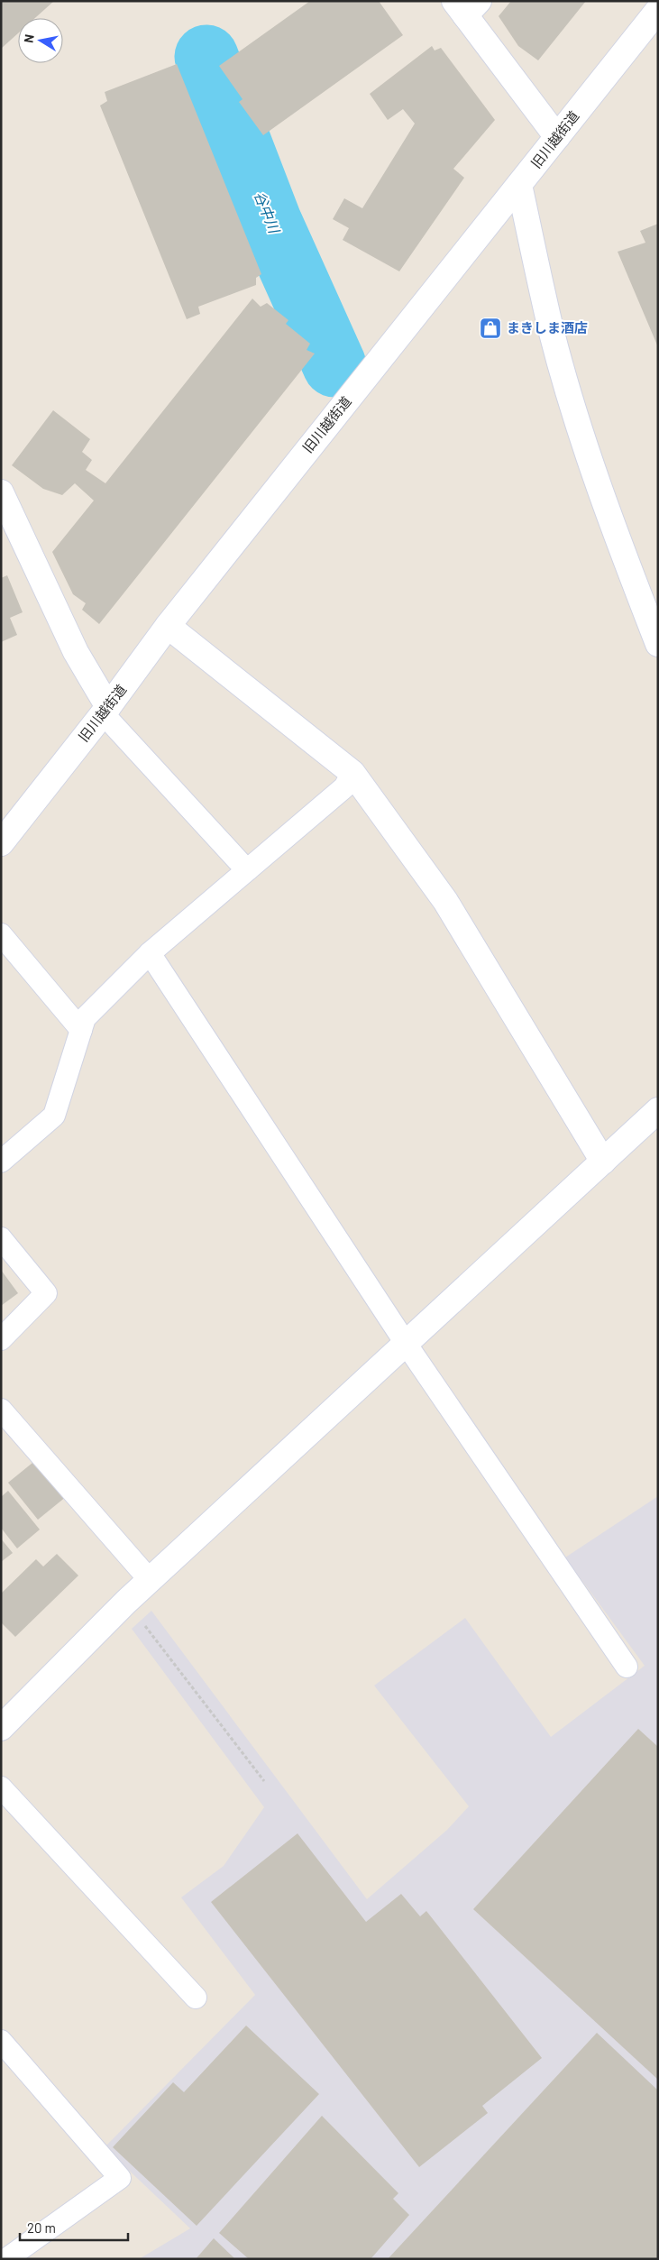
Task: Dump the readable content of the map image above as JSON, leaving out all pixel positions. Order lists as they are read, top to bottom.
{
  "streets": {
    "street": ["旧川越街道"]
  },
  "water": ["谷中川"],
  "places": {
    "shop": ["まきしま酒店"]
  },
  "scale_bar": "20 m",
  "north": "left"
}
